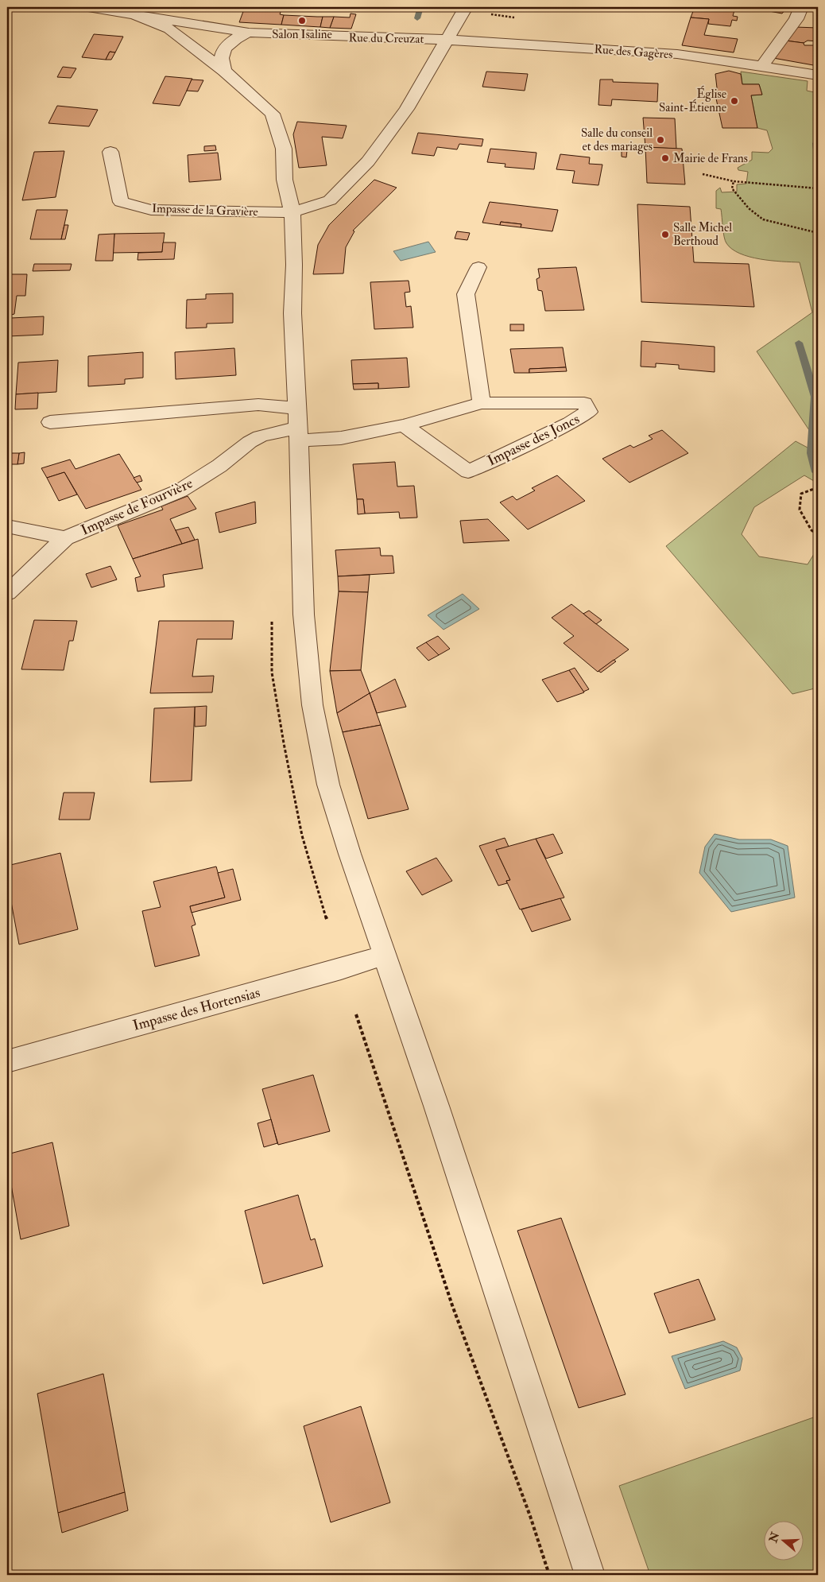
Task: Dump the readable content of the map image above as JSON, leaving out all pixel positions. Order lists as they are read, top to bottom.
{
  "streets": {
    "street": [
      "Rue du Creuzat",
      "Rue des Gagères",
      "Impasse de la Gravière",
      "Impasse des Joncs",
      "Impasse de Fourvière",
      "Impasse des Hortensias"
    ]
  },
  "crossings": [
    ["Rue du Creuzat", "Rue des Gagères"],
    ["Impasse des Joncs", "Impasse de Fourvière"]
  ],
  "places": [
    "Salon Isaline",
    "Église Saint-Étienne",
    "Salle du conseil et des mariages",
    "Mairie de Frans",
    "Salle Michel Berthoud"
  ],
  "north": "left"
}
